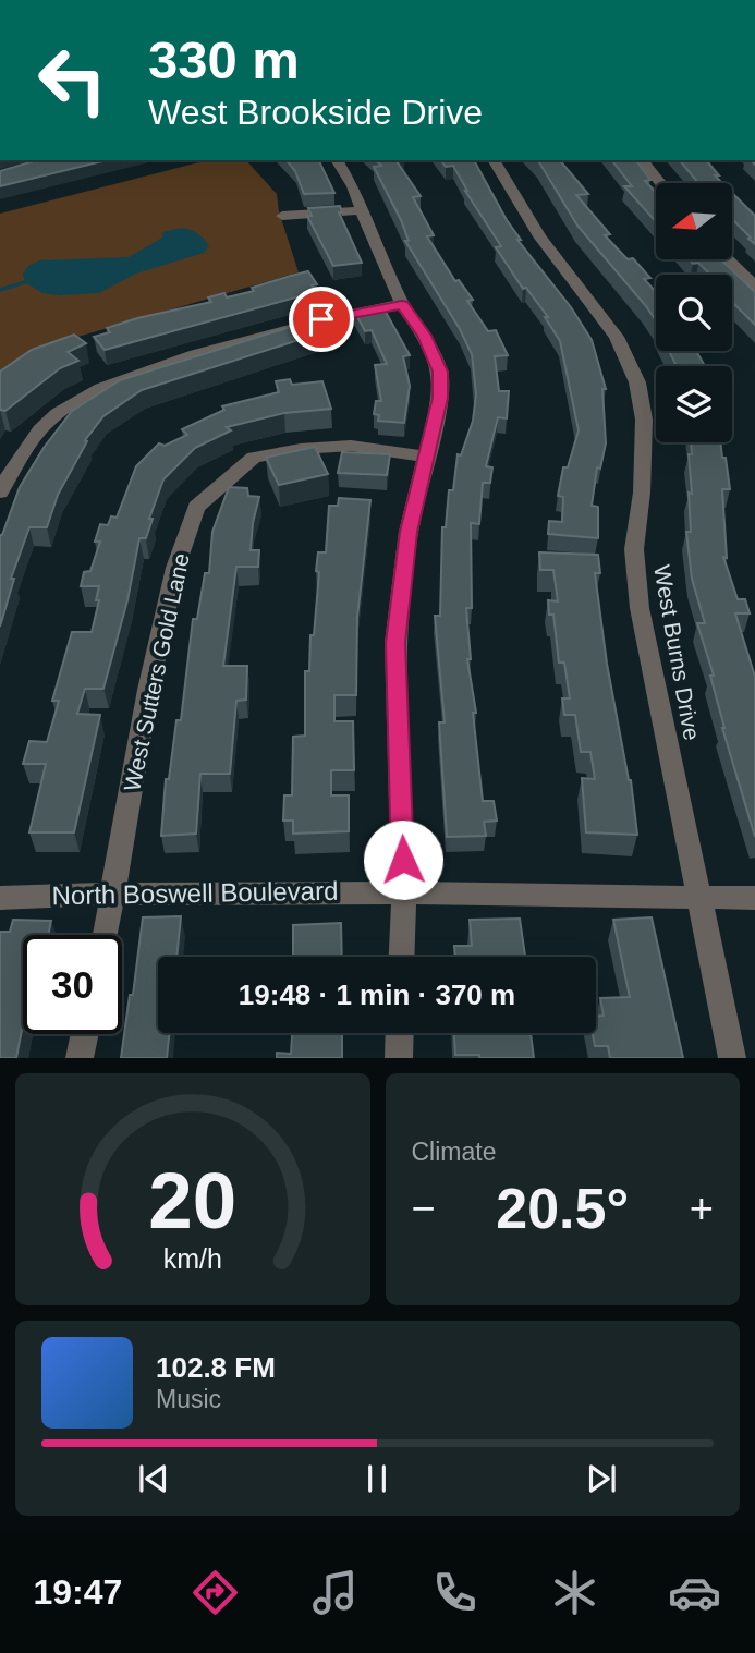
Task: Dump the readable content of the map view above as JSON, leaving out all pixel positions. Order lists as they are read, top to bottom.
{
  "streets": {
    "street": ["West Burns Drive", "West Sutters Gold Lane", "North Boswell Boulevard"]
  },
  "crossings": [
    ["West Burns Drive", "North Boswell Boulevard"],
    ["West Sutters Gold Lane", "North Boswell Boulevard"]
  ],
  "north": "left",
  "page": {
    "turn": ["330 m", "West Brookside Drive"],
    "limit": "30",
    "trip": "19:48 · 1 min · 370 m",
    "tile": "Climate",
    "heat": ["−", "20.5°", "+"],
    "song": ["102.8 FM", "Music"],
    "tabs": "19:47",
    "gauge": ["20", "km/h"]
  }
}
